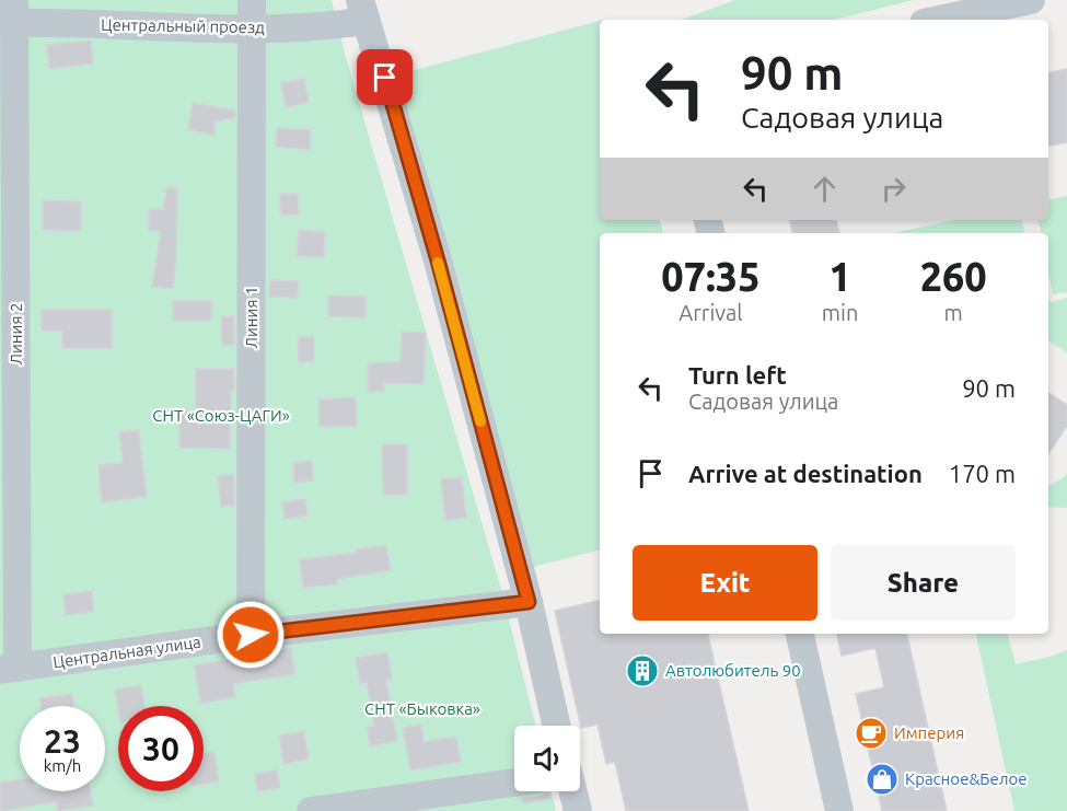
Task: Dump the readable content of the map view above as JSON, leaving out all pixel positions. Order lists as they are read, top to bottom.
{
  "streets": {
    "street": [
      "Центральный проезд",
      "Линия 1",
      "Линия 2",
      "Центральная улица"
    ]
  },
  "crossings": [
    ["Центральный проезд", "Линия 1"],
    ["Центральный проезд", "Линия 2"],
    ["Линия 1", "Центральная улица"],
    ["Линия 2", "Центральная улица"]
  ],
  "parks": ["СНТ «Союз-ЦАГИ»", "СНТ «Быковка»"],
  "places": {
    "building": ["Автолюбитель 90"],
    "cafe": ["Империя"],
    "shop": ["Красное&Белое"]
  },
  "page": {
    "turn": ["90 m", "Садовая улица"],
    "eta": [
      "07:35",
      "Arrival",
      "1",
      "min",
      "260",
      "m"
    ],
    "list": [
      {
        "name": "Turn left",
        "note": "Садовая улица",
        "value": "90 m"
      },
      {
        "name": "Arrive at destination",
        "value": "170 m"
      }
    ],
    "buttons": ["Exit", "Share"],
    "speed": "23 km/h",
    "limit": "30"
  }
}
